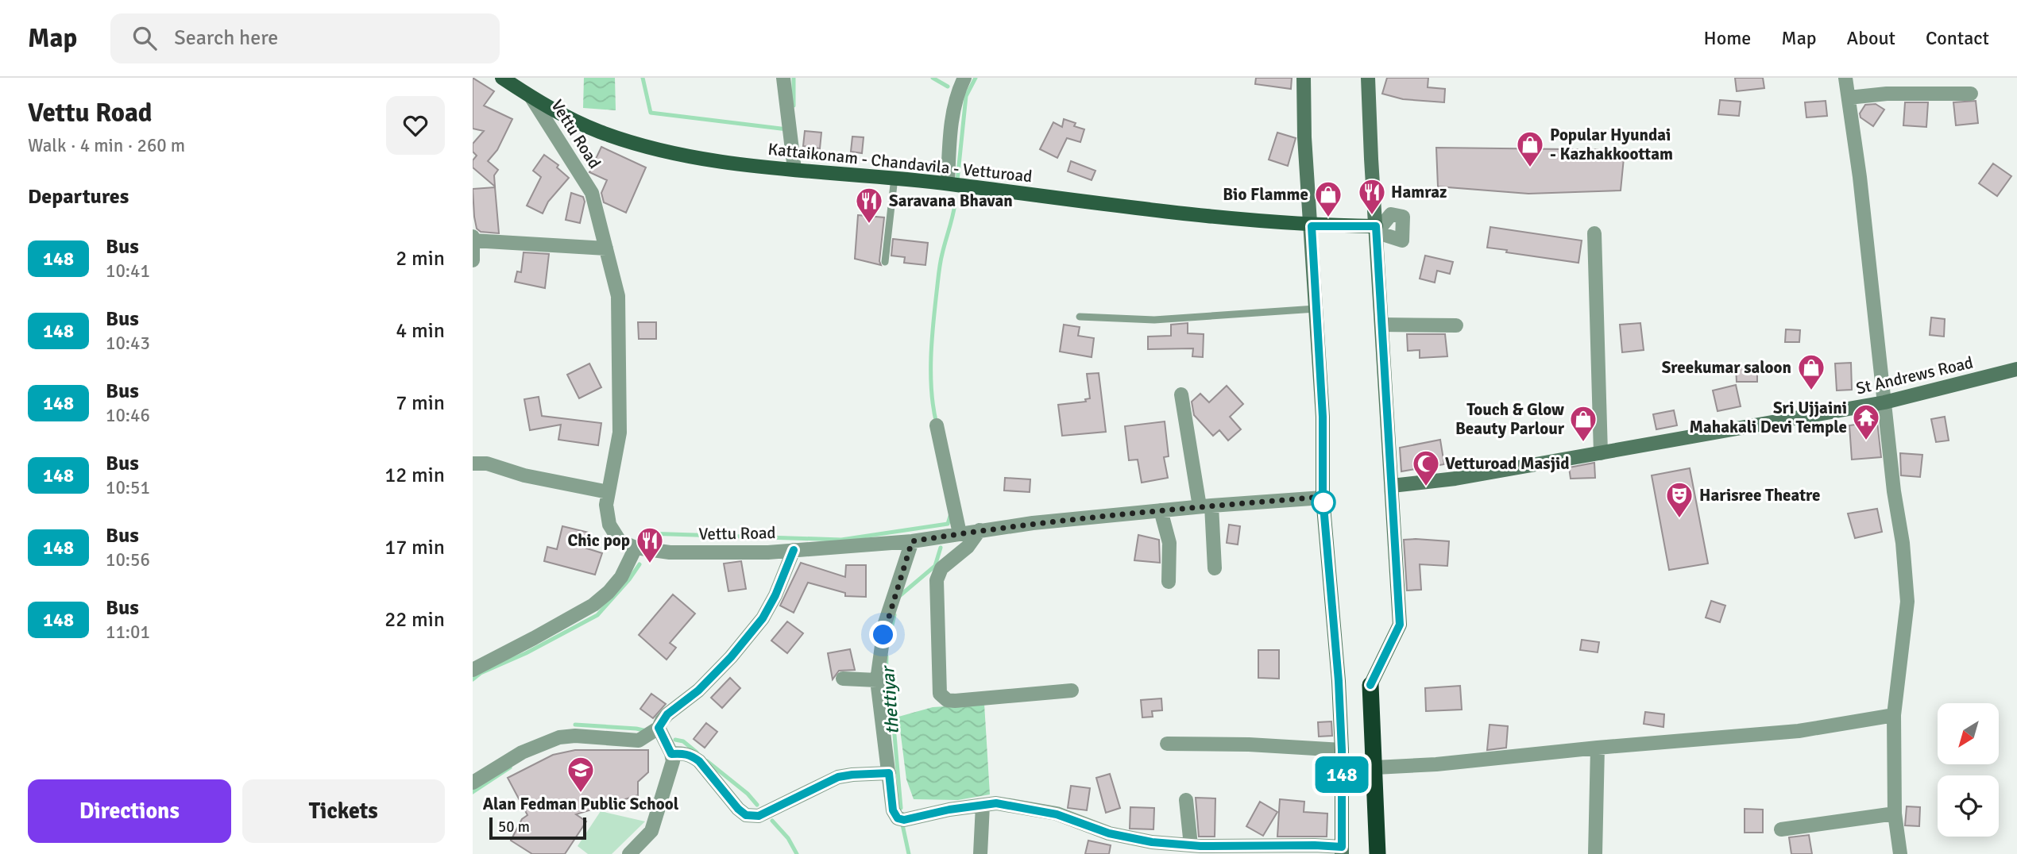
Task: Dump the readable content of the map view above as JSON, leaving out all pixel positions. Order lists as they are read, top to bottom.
{
  "streets": {
    "main road": ["Kattaikonam - Chandavila - Vetturoad"],
    "street": ["Vettu Road", "St Andrews Road"]
  },
  "crossings": [
    ["Vettu Road", "Kattaikonam - Chandavila - Vetturoad"]
  ],
  "water": ["thettiyar"],
  "places": {
    "shop": [
      "Popular Hyundai - Kazhakkoottam",
      "Bio Flamme",
      "Sreekumar saloon",
      "Touch & Glow Beauty Parlour"
    ],
    "restaurant": ["Hamraz", "Saravana Bhavan", "Chic pop"],
    "temple": ["Sri Ujjaini Mahakali Devi Temple"],
    "mosque": ["Vetturoad Masjid"],
    "theatre": ["Harisree Theatre"],
    "school or university": ["Alan Fedman Public School"]
  },
  "lines": ["bus line 148"],
  "scale_bar": "50 m",
  "north": "bottom left",
  "page": {
    "header": "Map",
    "search": "Search here",
    "nav": [
      "Home",
      "Map",
      "About",
      "Contact"
    ],
    "heading": [
      ["Vettu Road", "Walk · 4 min · 260 m"],
      "Departures"
    ],
    "on_map": "148",
    "list": [
      {
        "mark": "148",
        "name": "Bus",
        "note": "10:41",
        "value": "2 min"
      },
      {
        "mark": "148",
        "name": "Bus",
        "note": "10:43",
        "value": "4 min"
      },
      {
        "mark": "148",
        "name": "Bus",
        "note": "10:46",
        "value": "7 min"
      },
      {
        "mark": "148",
        "name": "Bus",
        "note": "10:51",
        "value": "12 min"
      },
      {
        "mark": "148",
        "name": "Bus",
        "note": "10:56",
        "value": "17 min"
      },
      {
        "mark": "148",
        "name": "Bus",
        "note": "11:01",
        "value": "22 min"
      }
    ],
    "buttons": ["Directions", "Tickets"],
    "scale": "50 m"
  }
}
